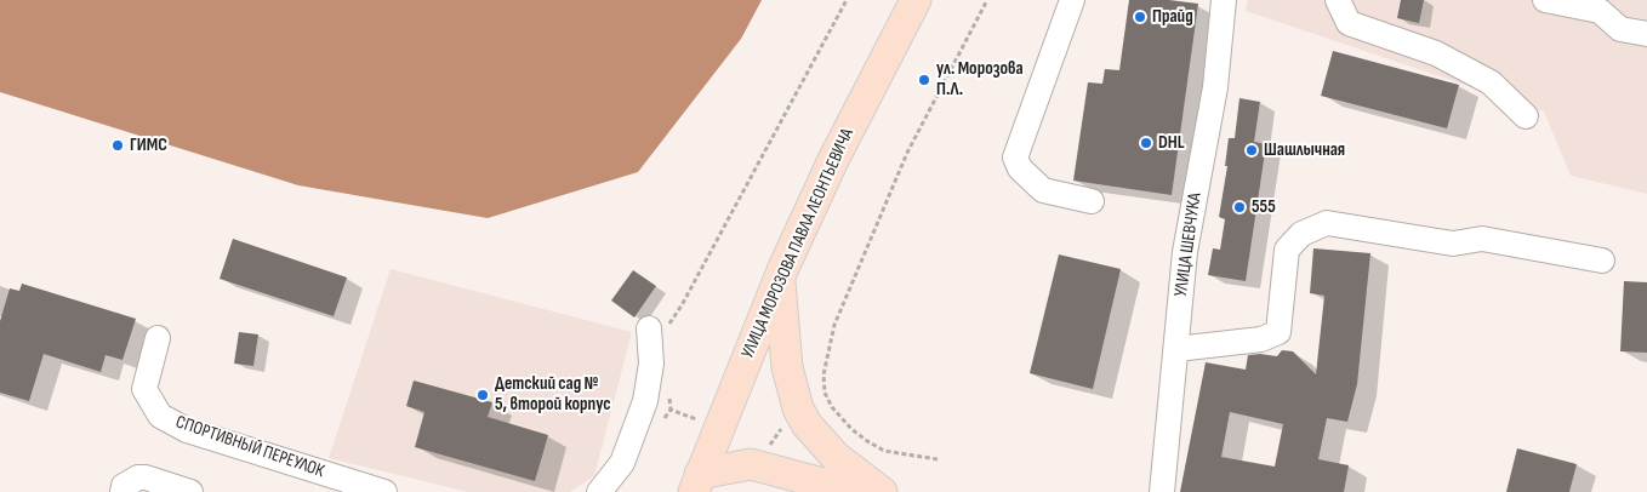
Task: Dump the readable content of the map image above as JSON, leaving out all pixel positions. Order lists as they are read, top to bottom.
{
  "streets": {
    "main road": ["УЛИЦА МОРОЗОВА ПАВЛА ЛЕОНТЬЕВИЧА"],
    "street": ["УЛИЦА ШЕВЧУКА", "СПОРТИВНЫЙ ПЕРЕУЛОК"]
  },
  "places": [
    "Прайд",
    "ул. Морозова П.Л.",
    "DHL",
    "ГИМС",
    "Шашлычная",
    "555",
    "Детский сад № 5, второй корпус"
  ]
}
